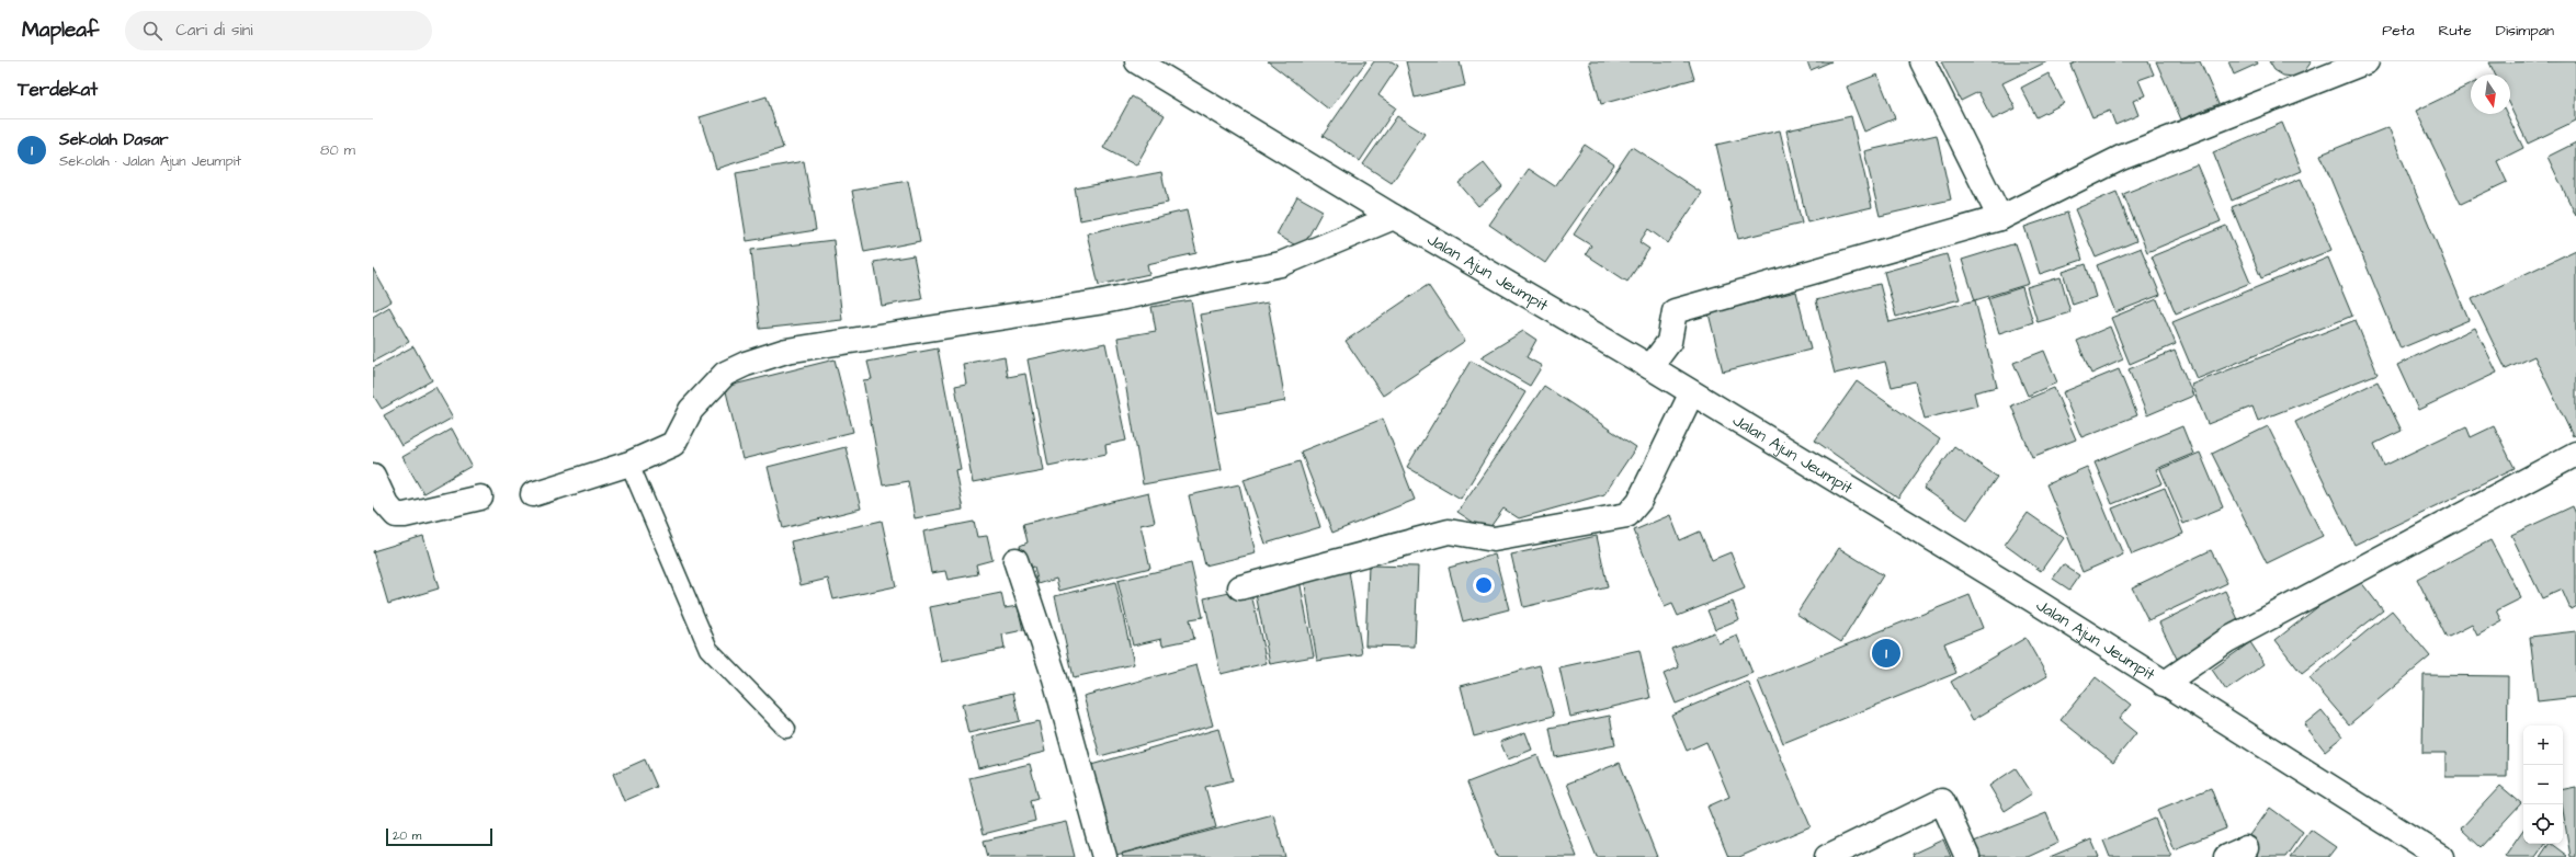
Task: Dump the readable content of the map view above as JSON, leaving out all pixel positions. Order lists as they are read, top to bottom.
{
  "streets": {
    "street": ["Jalan Ajun Jeumpit"]
  },
  "scale_bar": "20 m",
  "north": "bottom",
  "page": {
    "header": "Mapleaf",
    "search": "Cari di sini",
    "nav": ["Peta", "Rute", "Disimpan"],
    "heading": "Terdekat",
    "list": [
      {
        "mark": "1",
        "name": "Sekolah Dasar",
        "note": "Sekolah · Jalan Ajun Jeumpit",
        "value": "80 m"
      }
    ],
    "pins": "1",
    "map_buttons": ["+", "−"],
    "scale": "20 m"
  }
}
